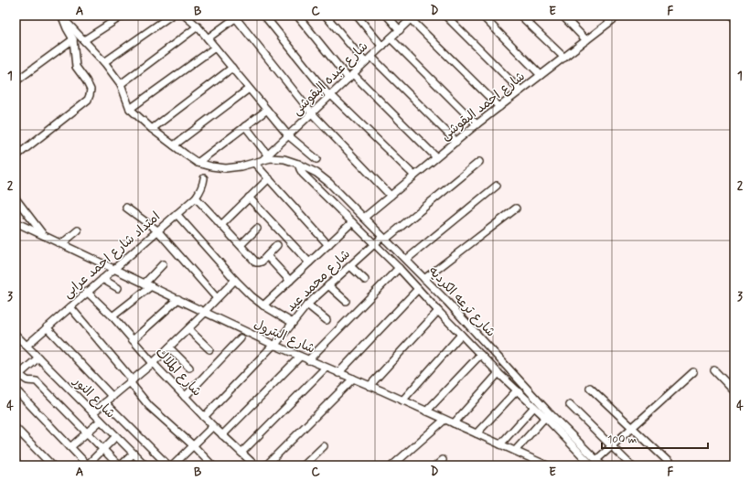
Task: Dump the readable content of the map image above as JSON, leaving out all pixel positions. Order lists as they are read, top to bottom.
{
  "streets": {
    "street": [
      "شارع عبده البقوشى",
      "شارع احمد البقوشى",
      "امتداد شارع احمد عرابى",
      "شارع محمد عيد",
      "شارع ترعه الكرديه",
      "شارع البترول",
      "شارع الملاك",
      "شارع النور"
    ]
  },
  "crossings": [
    ["شارع عبده البقوشى", "شارع ترعه الكرديه"],
    ["شارع احمد البقوشى", "شارع ترعه الكرديه"],
    ["امتداد شارع احمد عرابى", "شارع البترول"],
    ["امتداد شارع احمد عرابى", "شارع الملاك"],
    ["امتداد شارع احمد عرابى", "شارع النور"],
    ["شارع محمد عيد", "شارع ترعه الكرديه"],
    ["شارع محمد عيد", "شارع البترول"],
    ["شارع محمد عيد", "شارع الملاك"]
  ],
  "scale_bar": "100 m",
  "grid": {
    "columns": [
      "A",
      "B",
      "C",
      "D",
      "E",
      "F"
    ],
    "rows": [
      "1",
      "2",
      "3",
      "4"
    ]
  }
}
